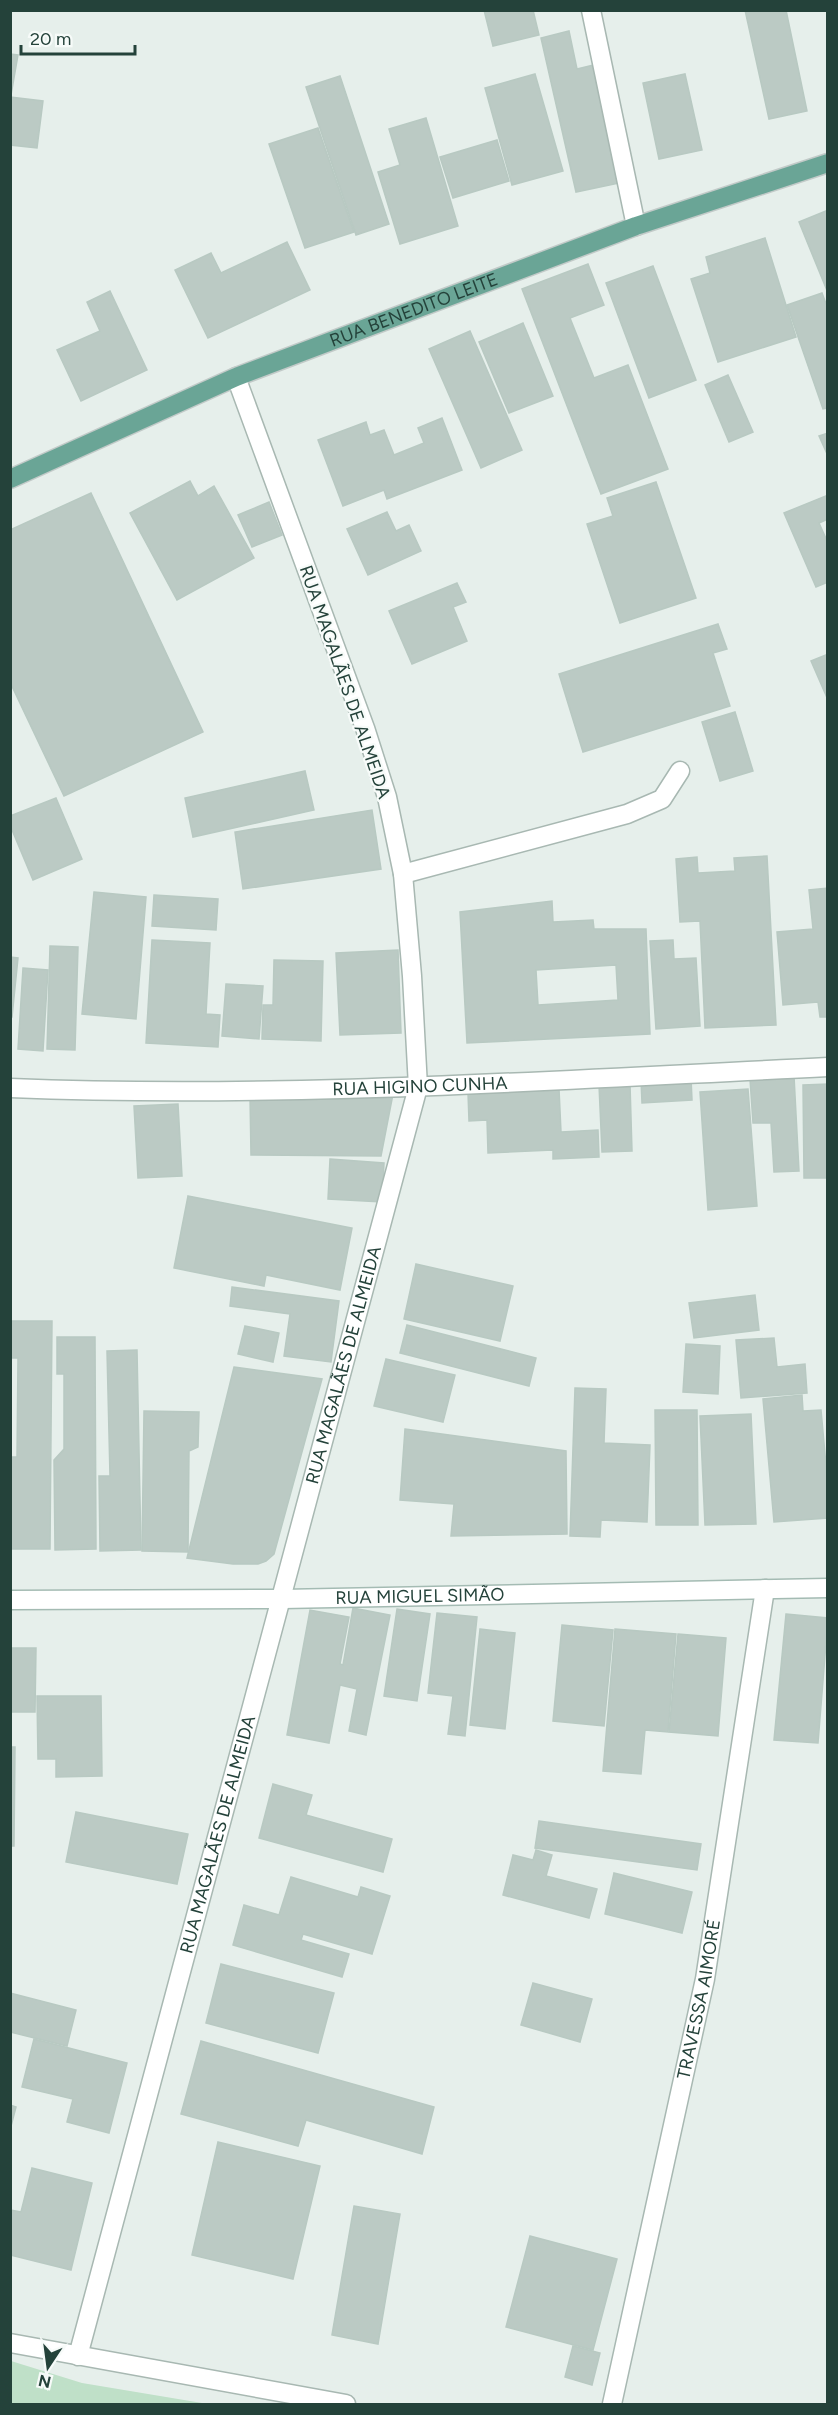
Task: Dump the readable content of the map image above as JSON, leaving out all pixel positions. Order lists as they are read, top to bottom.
{
  "streets": {
    "main road": ["RUA BENEDITO LEITE"],
    "street": [
      "RUA MAGALÃES DE ALMEIDA",
      "RUA HIGINO CUNHA",
      "RUA MIGUEL SIMÃO",
      "TRAVESSA AIMORÉ"
    ]
  },
  "crossings": [
    ["RUA BENEDITO LEITE", "RUA MAGALÃES DE ALMEIDA"],
    ["RUA MAGALÃES DE ALMEIDA", "RUA HIGINO CUNHA"],
    ["RUA MAGALÃES DE ALMEIDA", "RUA MIGUEL SIMÃO"],
    ["RUA MIGUEL SIMÃO", "TRAVESSA AIMORÉ"]
  ],
  "scale_bar": "20 m",
  "north": "bottom"
}
